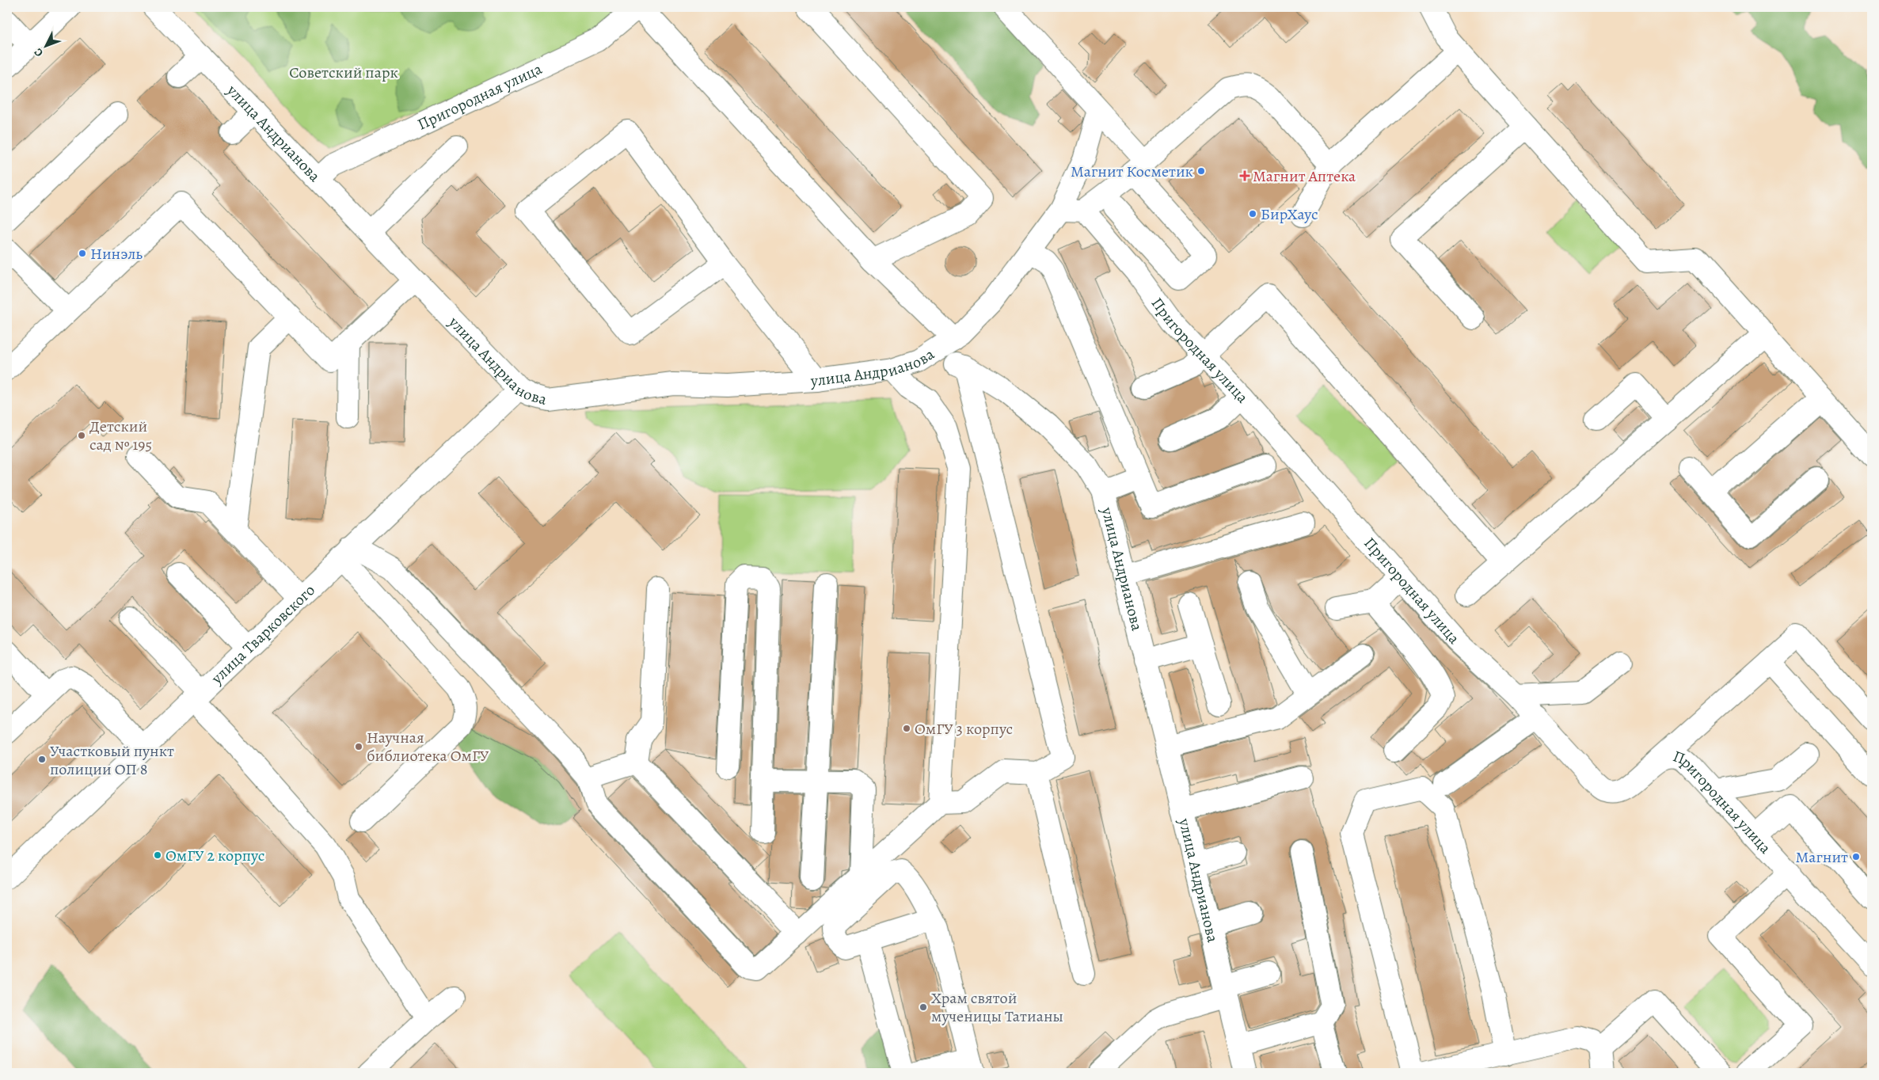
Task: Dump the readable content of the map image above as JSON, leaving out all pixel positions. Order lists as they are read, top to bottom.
{
  "streets": {
    "street": ["Пригородная улица", "улица Андрианова", "улица Тварковского"]
  },
  "crossings": [
    ["Пригородная улица", "улица Андрианова"],
    ["улица Андрианова", "улица Тварковского"]
  ],
  "parks": ["Советский парк"],
  "places": {
    "other": [
      "Магнит Косметик",
      "БирХаус",
      "Нинэль",
      "Детский сад № 195",
      "ОмГУ 3 корпус",
      "Научная библиотека ОмГУ",
      "Участковый пункт полиции ОП 8",
      "ОмГУ 2 корпус",
      "Магнит",
      "Храм святой мученицы Татианы"
    ],
    "health": ["Магнит Аптека"]
  },
  "north": "bottom left"
}
